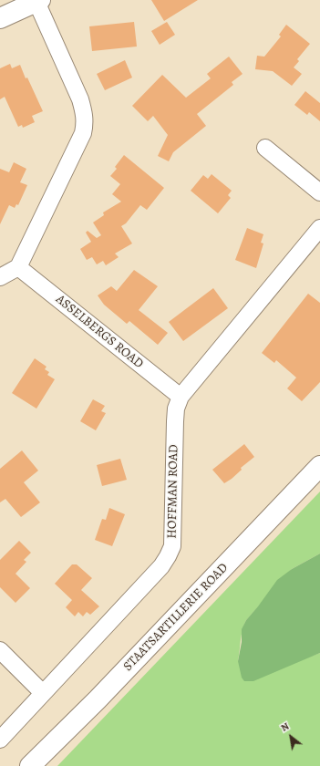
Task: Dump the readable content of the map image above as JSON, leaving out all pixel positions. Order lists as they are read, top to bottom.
{
  "streets": {
    "street": ["ASSELBERGS ROAD", "HOFFMAN ROAD", "STAATSARTILLERIE ROAD"]
  },
  "crossings": [
    ["ASSELBERGS ROAD", "HOFFMAN ROAD"]
  ],
  "north": "top left"
}
